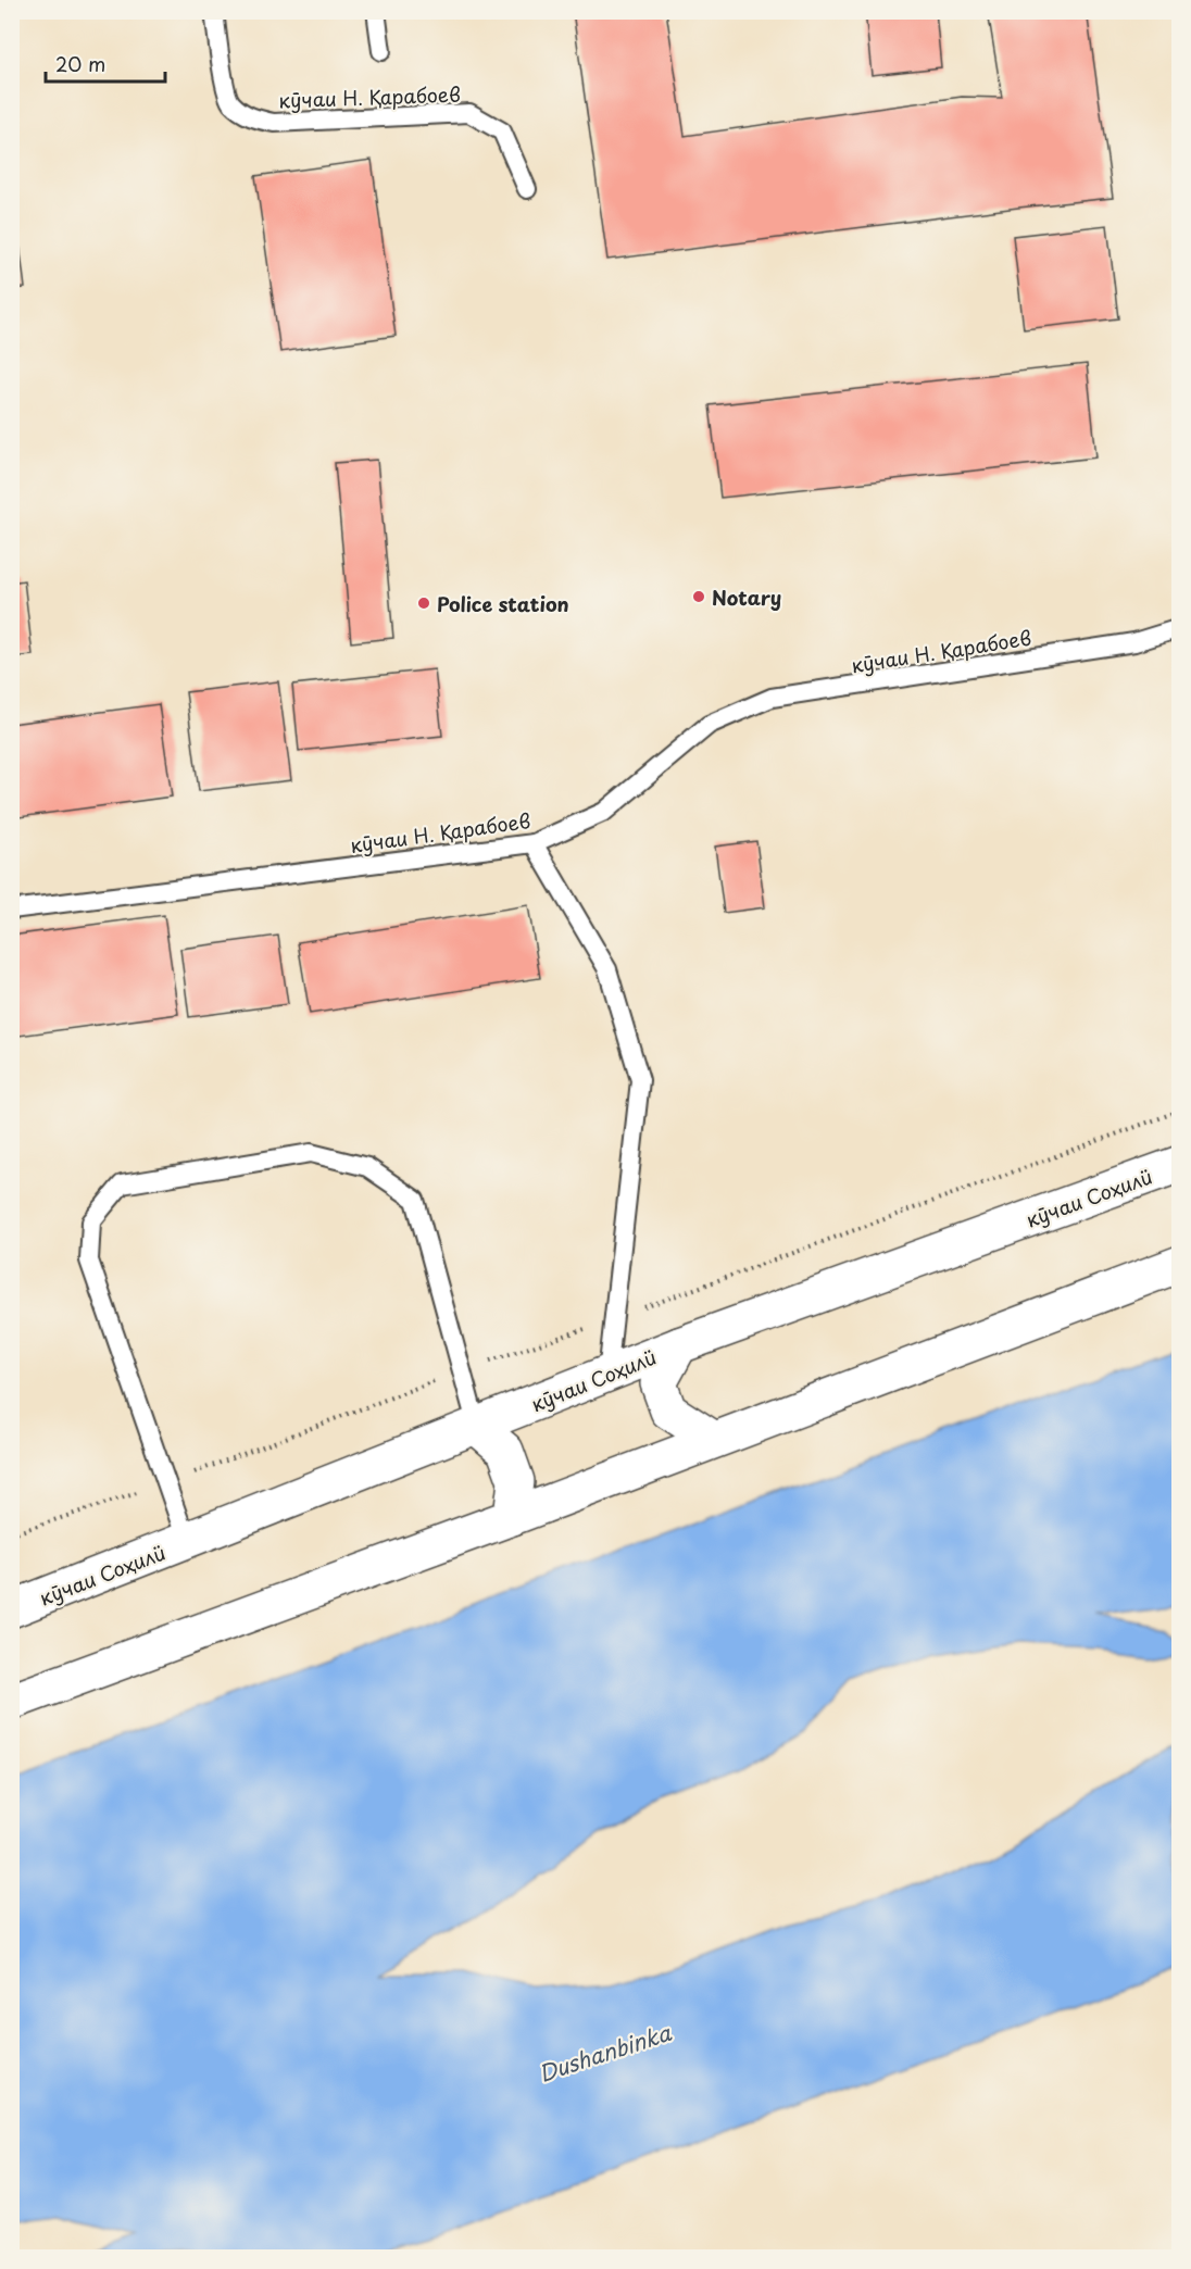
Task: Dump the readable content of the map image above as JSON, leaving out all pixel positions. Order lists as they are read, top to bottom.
{
  "streets": {
    "main road": ["кӯчаи Соҳилӣ"],
    "lane": ["кӯчаи Н. Қарабоев"]
  },
  "water": ["Dushanbinka"],
  "places": ["Notary", "Police station"],
  "scale_bar": "20 m"
}
